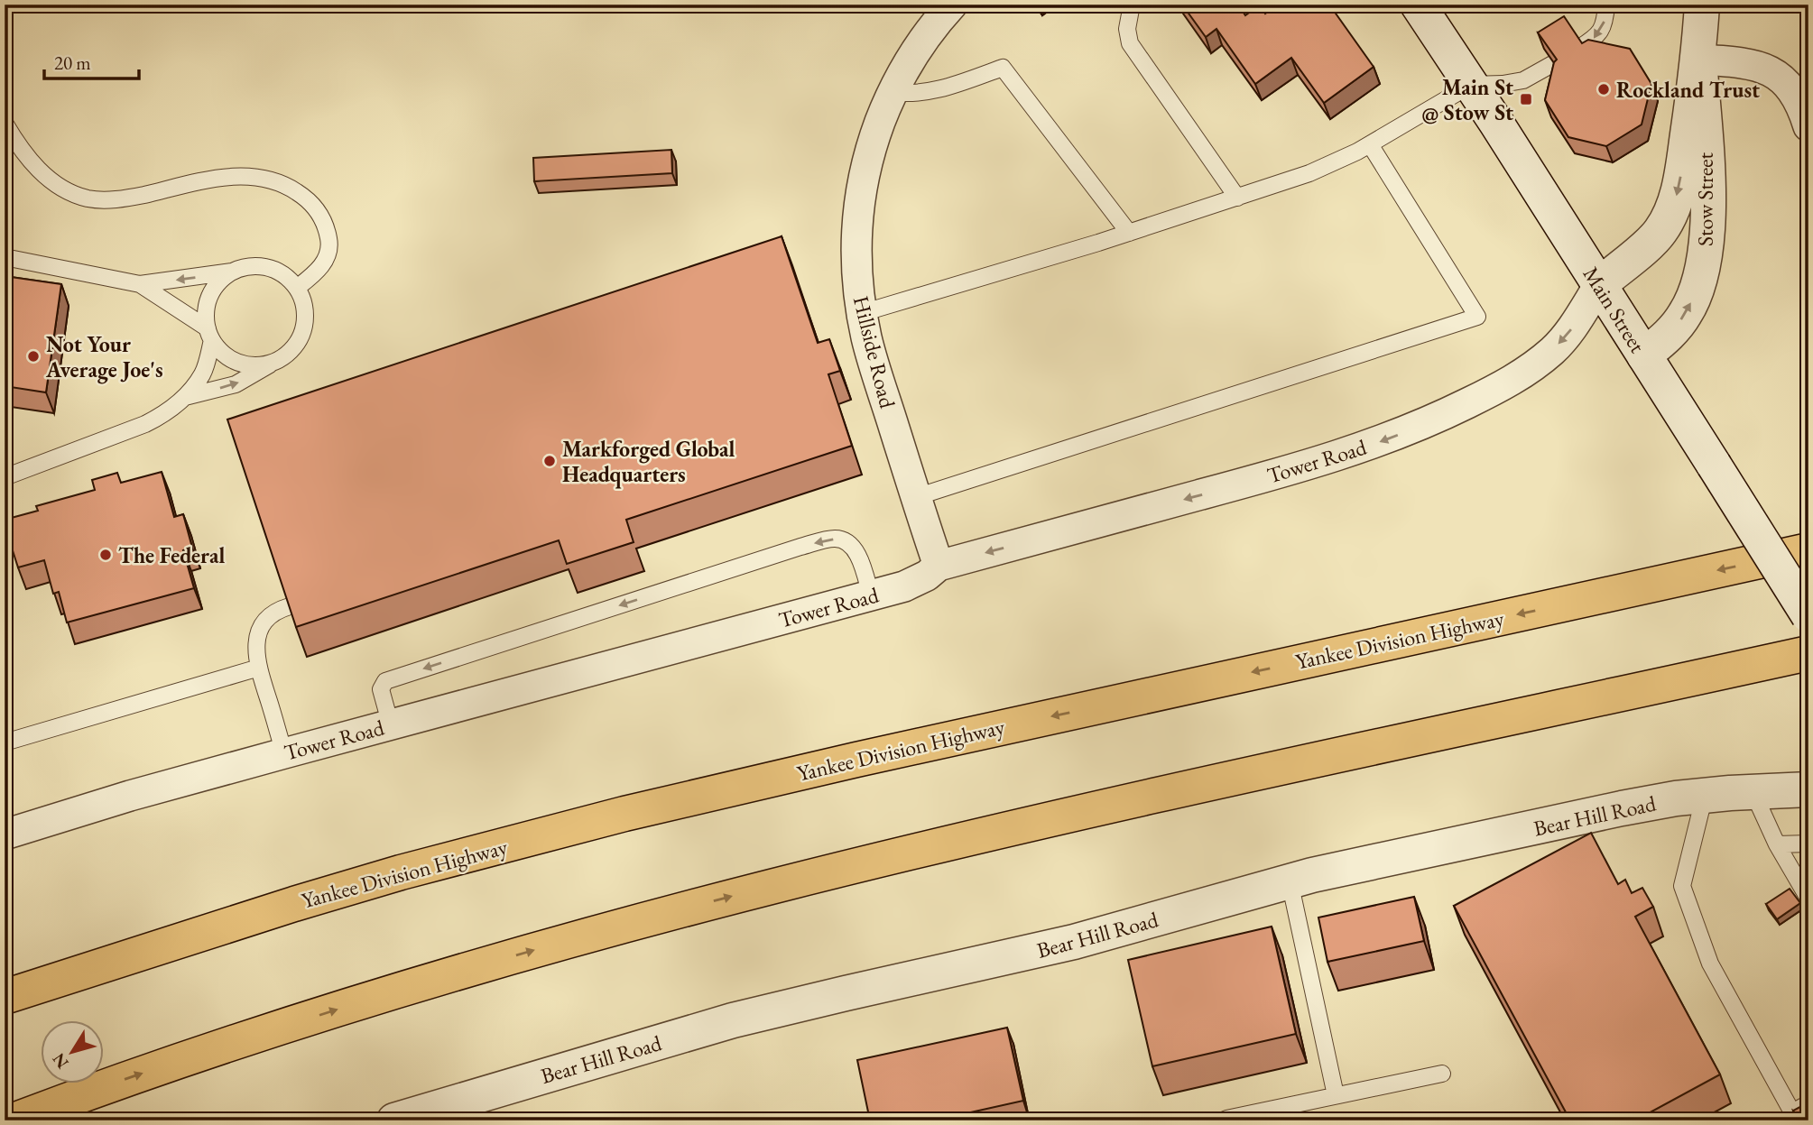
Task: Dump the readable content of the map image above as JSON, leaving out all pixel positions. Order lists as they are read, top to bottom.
{
  "streets": {
    "highway": ["Yankee Division Highway"],
    "street": [
      "Stow Street",
      "Main Street",
      "Hillside Road",
      "Tower Road",
      "Bear Hill Road"
    ]
  },
  "crossings": [
    ["Stow Street", "Main Street"],
    ["Stow Street", "Tower Road"],
    ["Main Street", "Tower Road"],
    ["Hillside Road", "Tower Road"]
  ],
  "one_way": ["Tower Road"],
  "places": {
    "other": [
      "Rockland Trust",
      "Not Your Average Joe's",
      "Markforged Global Headquarters",
      "The Federal"
    ],
    "transit": ["Main St @ Stow St"]
  },
  "scale_bar": "20 m",
  "north": "bottom left"
}
